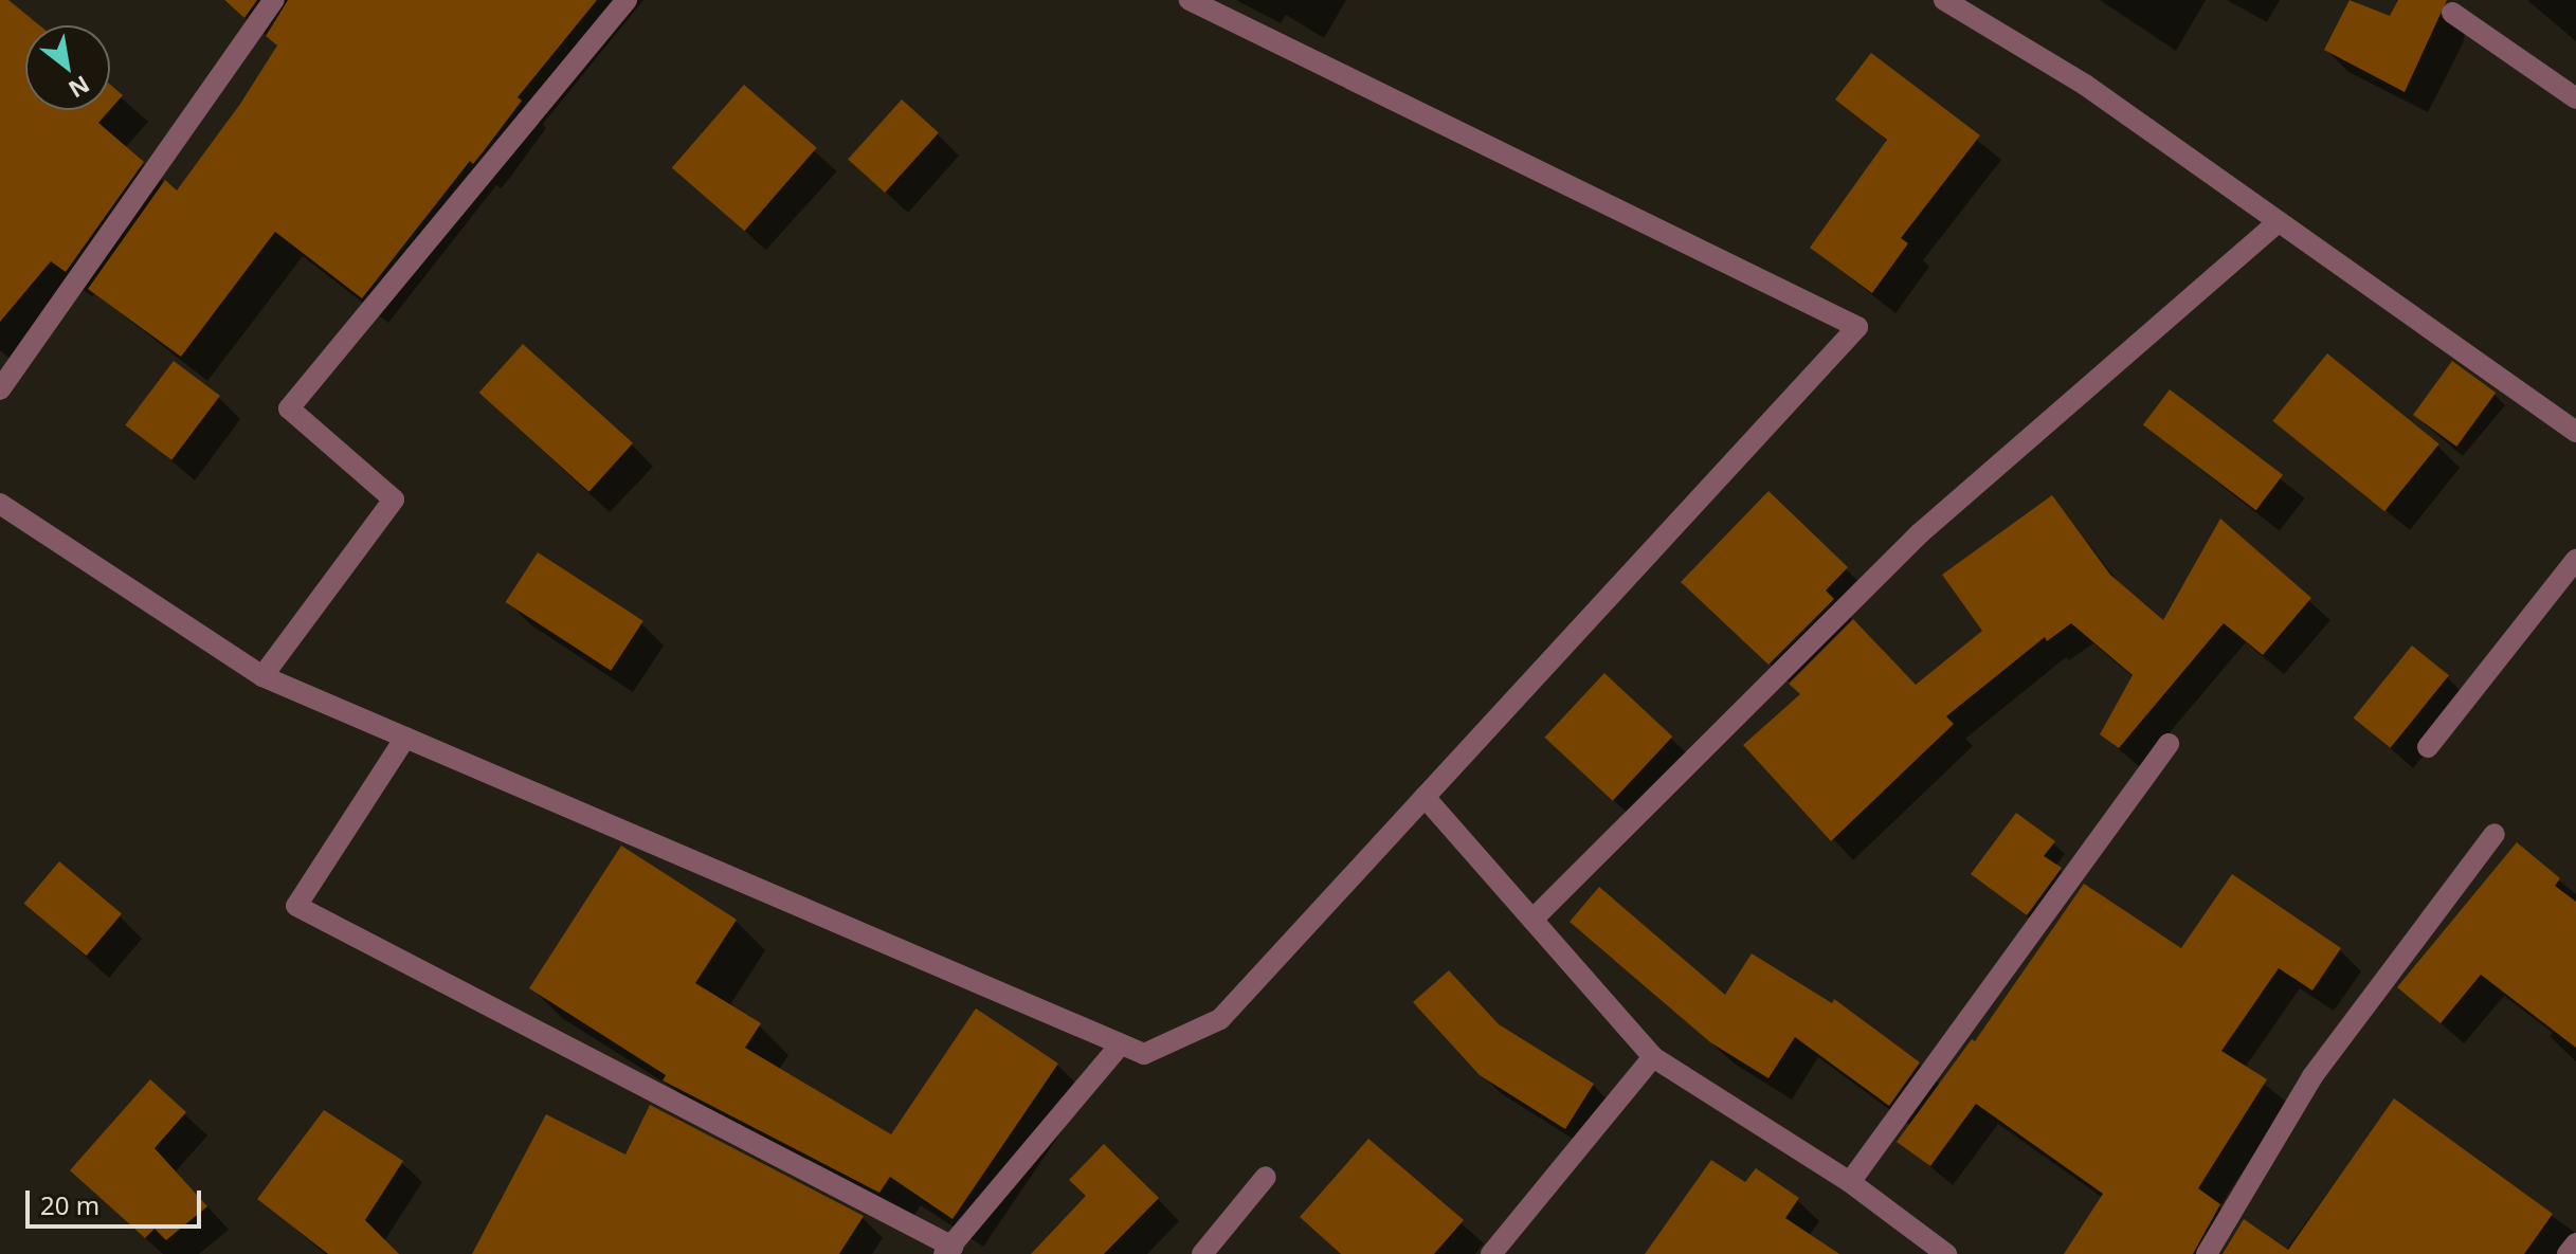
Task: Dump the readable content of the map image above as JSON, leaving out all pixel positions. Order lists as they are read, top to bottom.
{
  "scale_bar": "20 m",
  "north": "bottom right"
}
